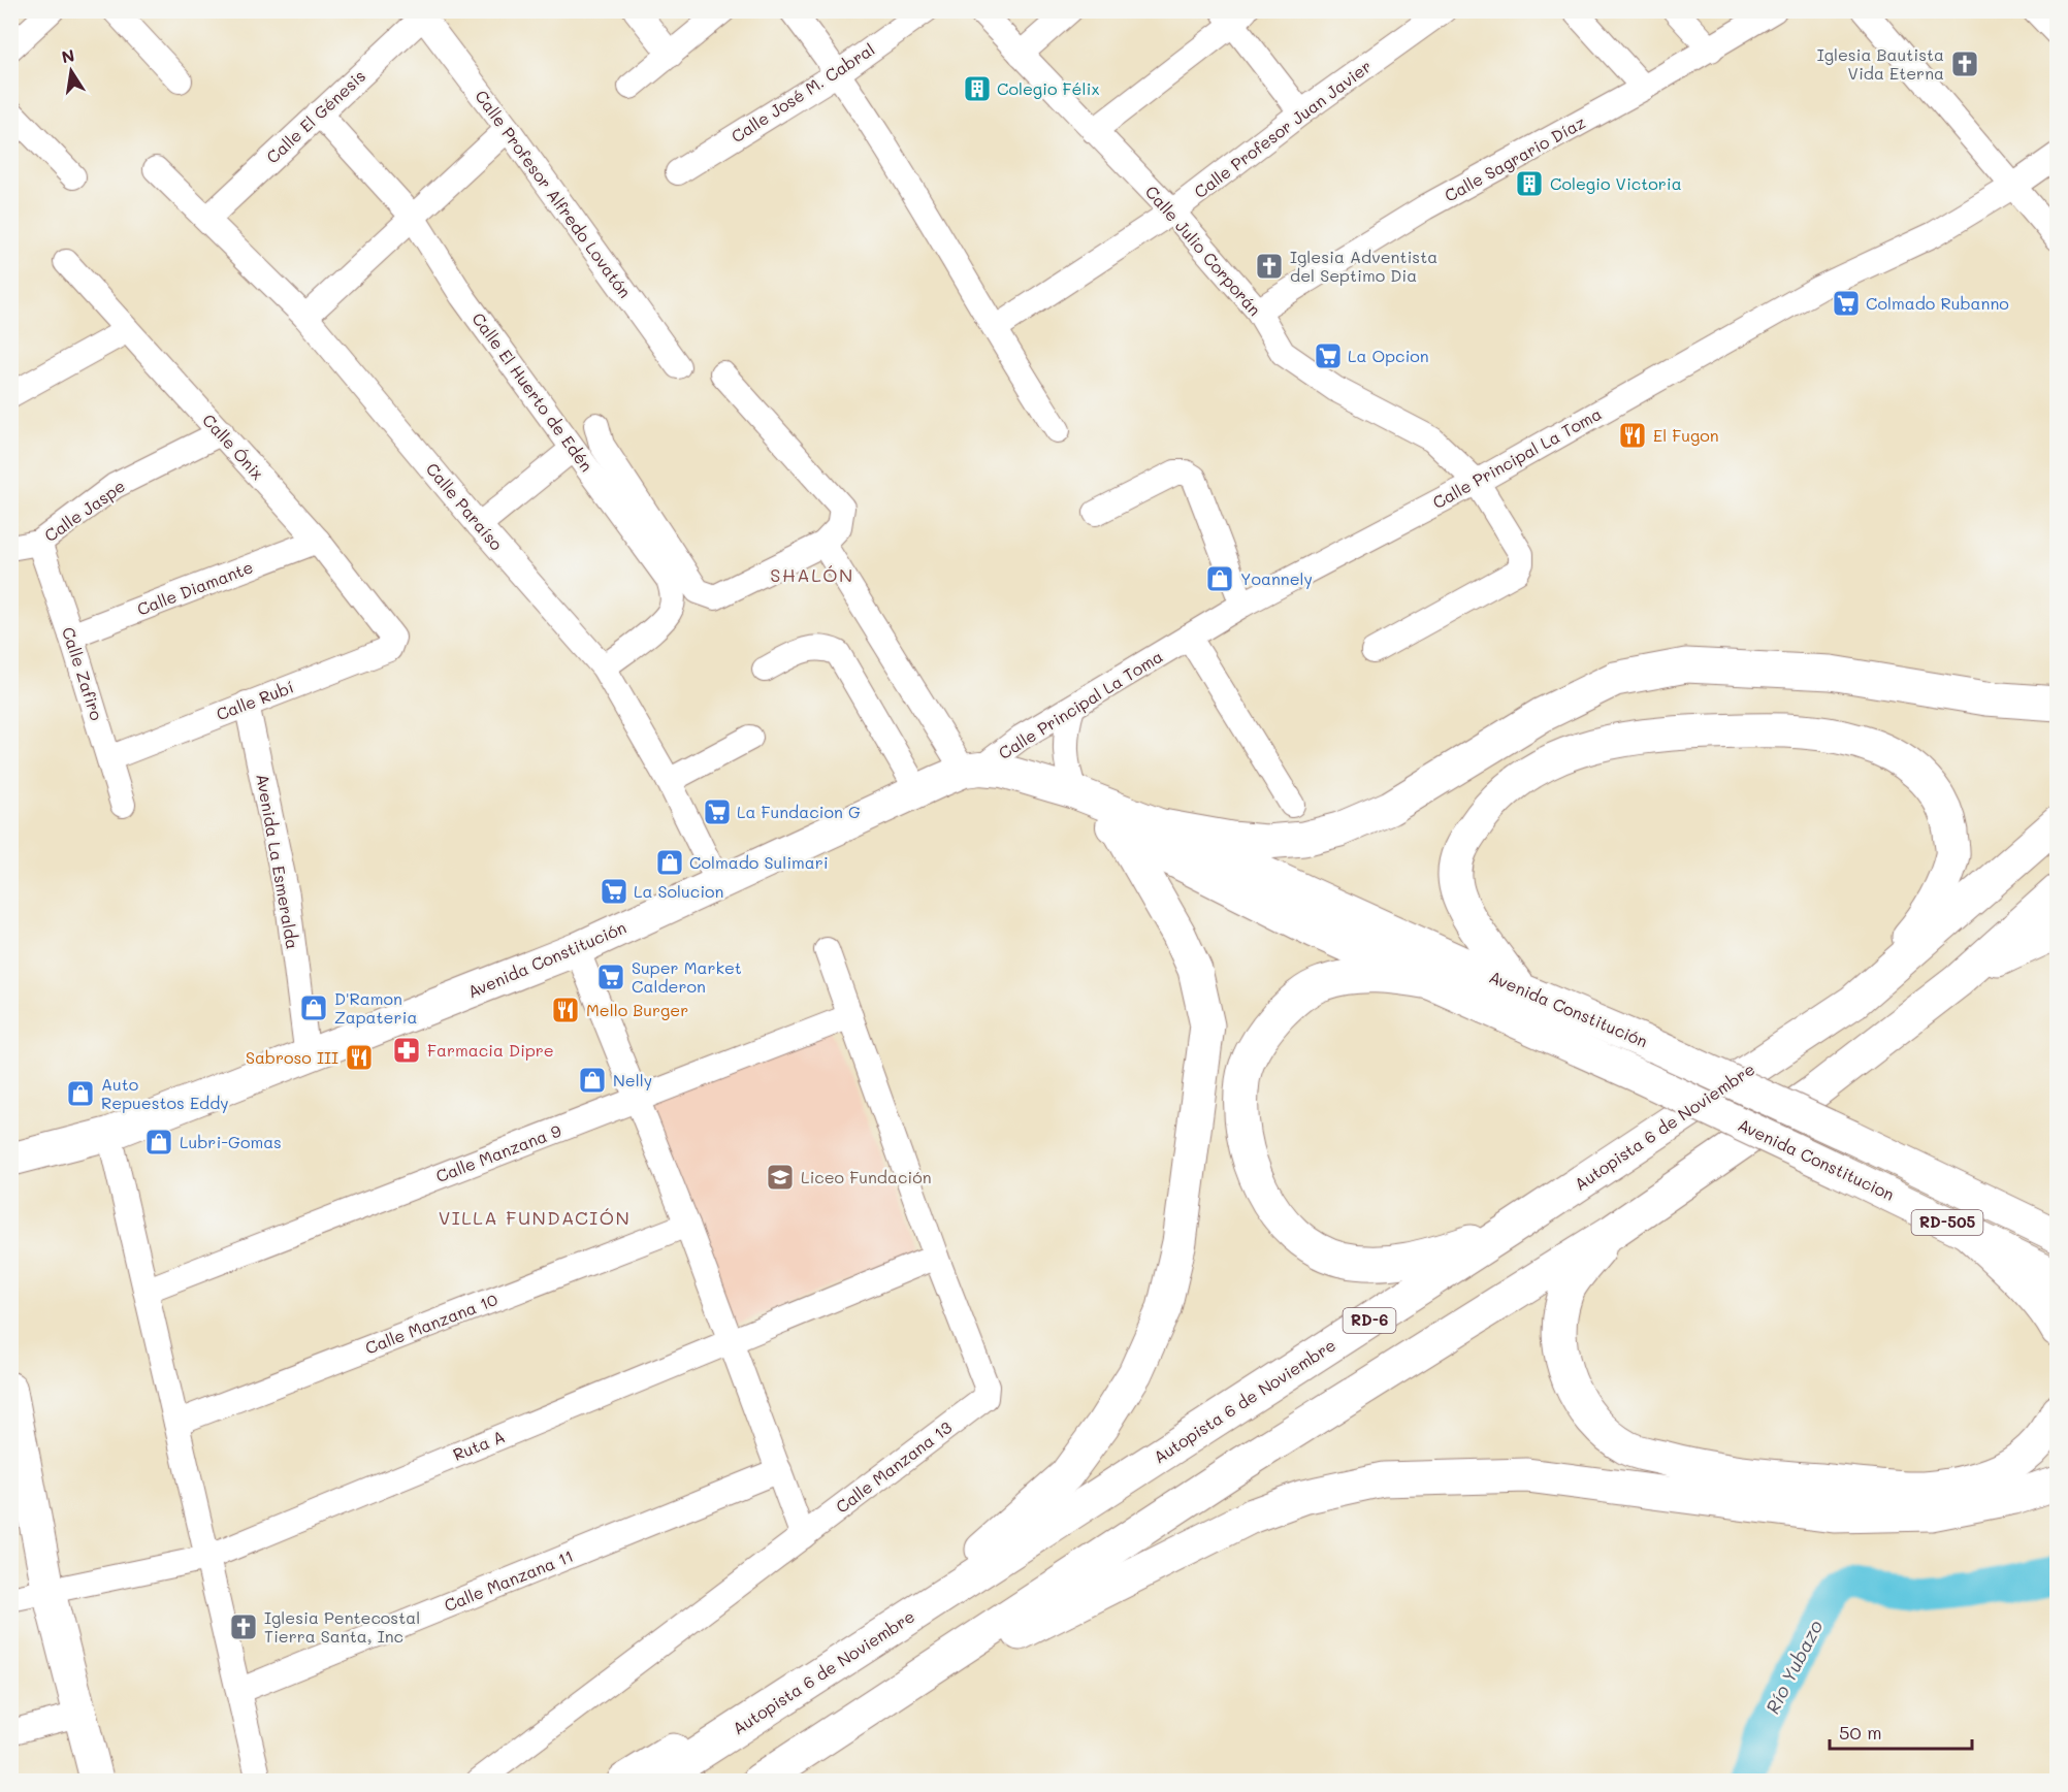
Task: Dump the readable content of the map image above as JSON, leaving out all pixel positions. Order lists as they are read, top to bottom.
{
  "streets": {
    "highway": ["Autopista 6 de Noviembre", "RD-6"],
    "main road": ["Avenida Constitución", "Avenida Constitucion", "RD-505"],
    "street": [
      "Calle José M. Cabral",
      "Calle El Génesis",
      "Calle Profesor Juan Javier",
      "Calle Sagrario Díaz",
      "Calle Profesor Alfredo Lovatón",
      "Calle Julio Corporán",
      "Calle El Huerto de Edén",
      "Calle Ónix",
      "Calle Principal La Toma",
      "Calle Paraíso",
      "Calle Jaspe",
      "Calle Diamante",
      "Calle Zafiro",
      "Calle Rubí",
      "Avenida La Esmeralda",
      "Calle Manzana 9",
      "Calle Manzana 10",
      "Ruta A",
      "Calle Manzana 13",
      "Calle Manzana 11"
    ]
  },
  "crossings": [
    ["Calle El Génesis", "Calle Profesor Alfredo Lovatón"],
    ["Calle El Génesis", "Calle El Huerto de Edén"],
    ["Calle El Génesis", "Calle Paraíso"],
    ["Calle Profesor Juan Javier", "Calle Julio Corporán"],
    ["Calle Sagrario Díaz", "Calle Julio Corporán"],
    ["Calle Julio Corporán", "Calle Principal La Toma"],
    ["Calle El Huerto de Edén", "Calle Paraíso"],
    ["Calle Ónix", "Calle Jaspe"],
    ["Calle Ónix", "Calle Diamante"],
    ["Calle Ónix", "Calle Rubí"],
    ["Calle Principal La Toma", "Avenida Constitución"],
    ["Calle Paraíso", "Avenida Constitución"],
    ["Calle Jaspe", "Calle Zafiro"],
    ["Calle Diamante", "Calle Zafiro"],
    ["Calle Zafiro", "Calle Rubí"],
    ["Calle Rubí", "Avenida La Esmeralda"],
    ["Avenida La Esmeralda", "Avenida Constitución"],
    ["Avenida Constitución", "Avenida Constitucion"],
    ["Calle Manzana 9", "Calle Manzana 13"],
    ["Ruta A", "Calle Manzana 13"]
  ],
  "districts": ["SHALÓN", "VILLA FUNDACIÓN"],
  "water": ["Río Yubazo"],
  "places": {
    "church": ["Iglesia Bautista Vida Eterna", "Iglesia Adventista del Septimo Dia", "Iglesia Pentecostal Tierra Santa, Inc"],
    "building": ["Colegio Félix", "Colegio Victoria"],
    "supermarket": [
      "Colmado Rubanno",
      "La Opcion",
      "La Fundacion G",
      "La Solucion",
      "Super Market Calderon"
    ],
    "restaurant": ["El Fugon", "Mello Burger", "Sabroso III"],
    "shop": [
      "Yoannely",
      "Colmado Sulimari",
      "D'Ramon Zapateria",
      "Nelly",
      "Auto Repuestos Eddy",
      "Lubri-Gomas"
    ],
    "pharmacy": ["Farmacia Dipre"],
    "school or university": ["Liceo Fundación"]
  },
  "scale_bar": "50 m",
  "north": "top"
}
